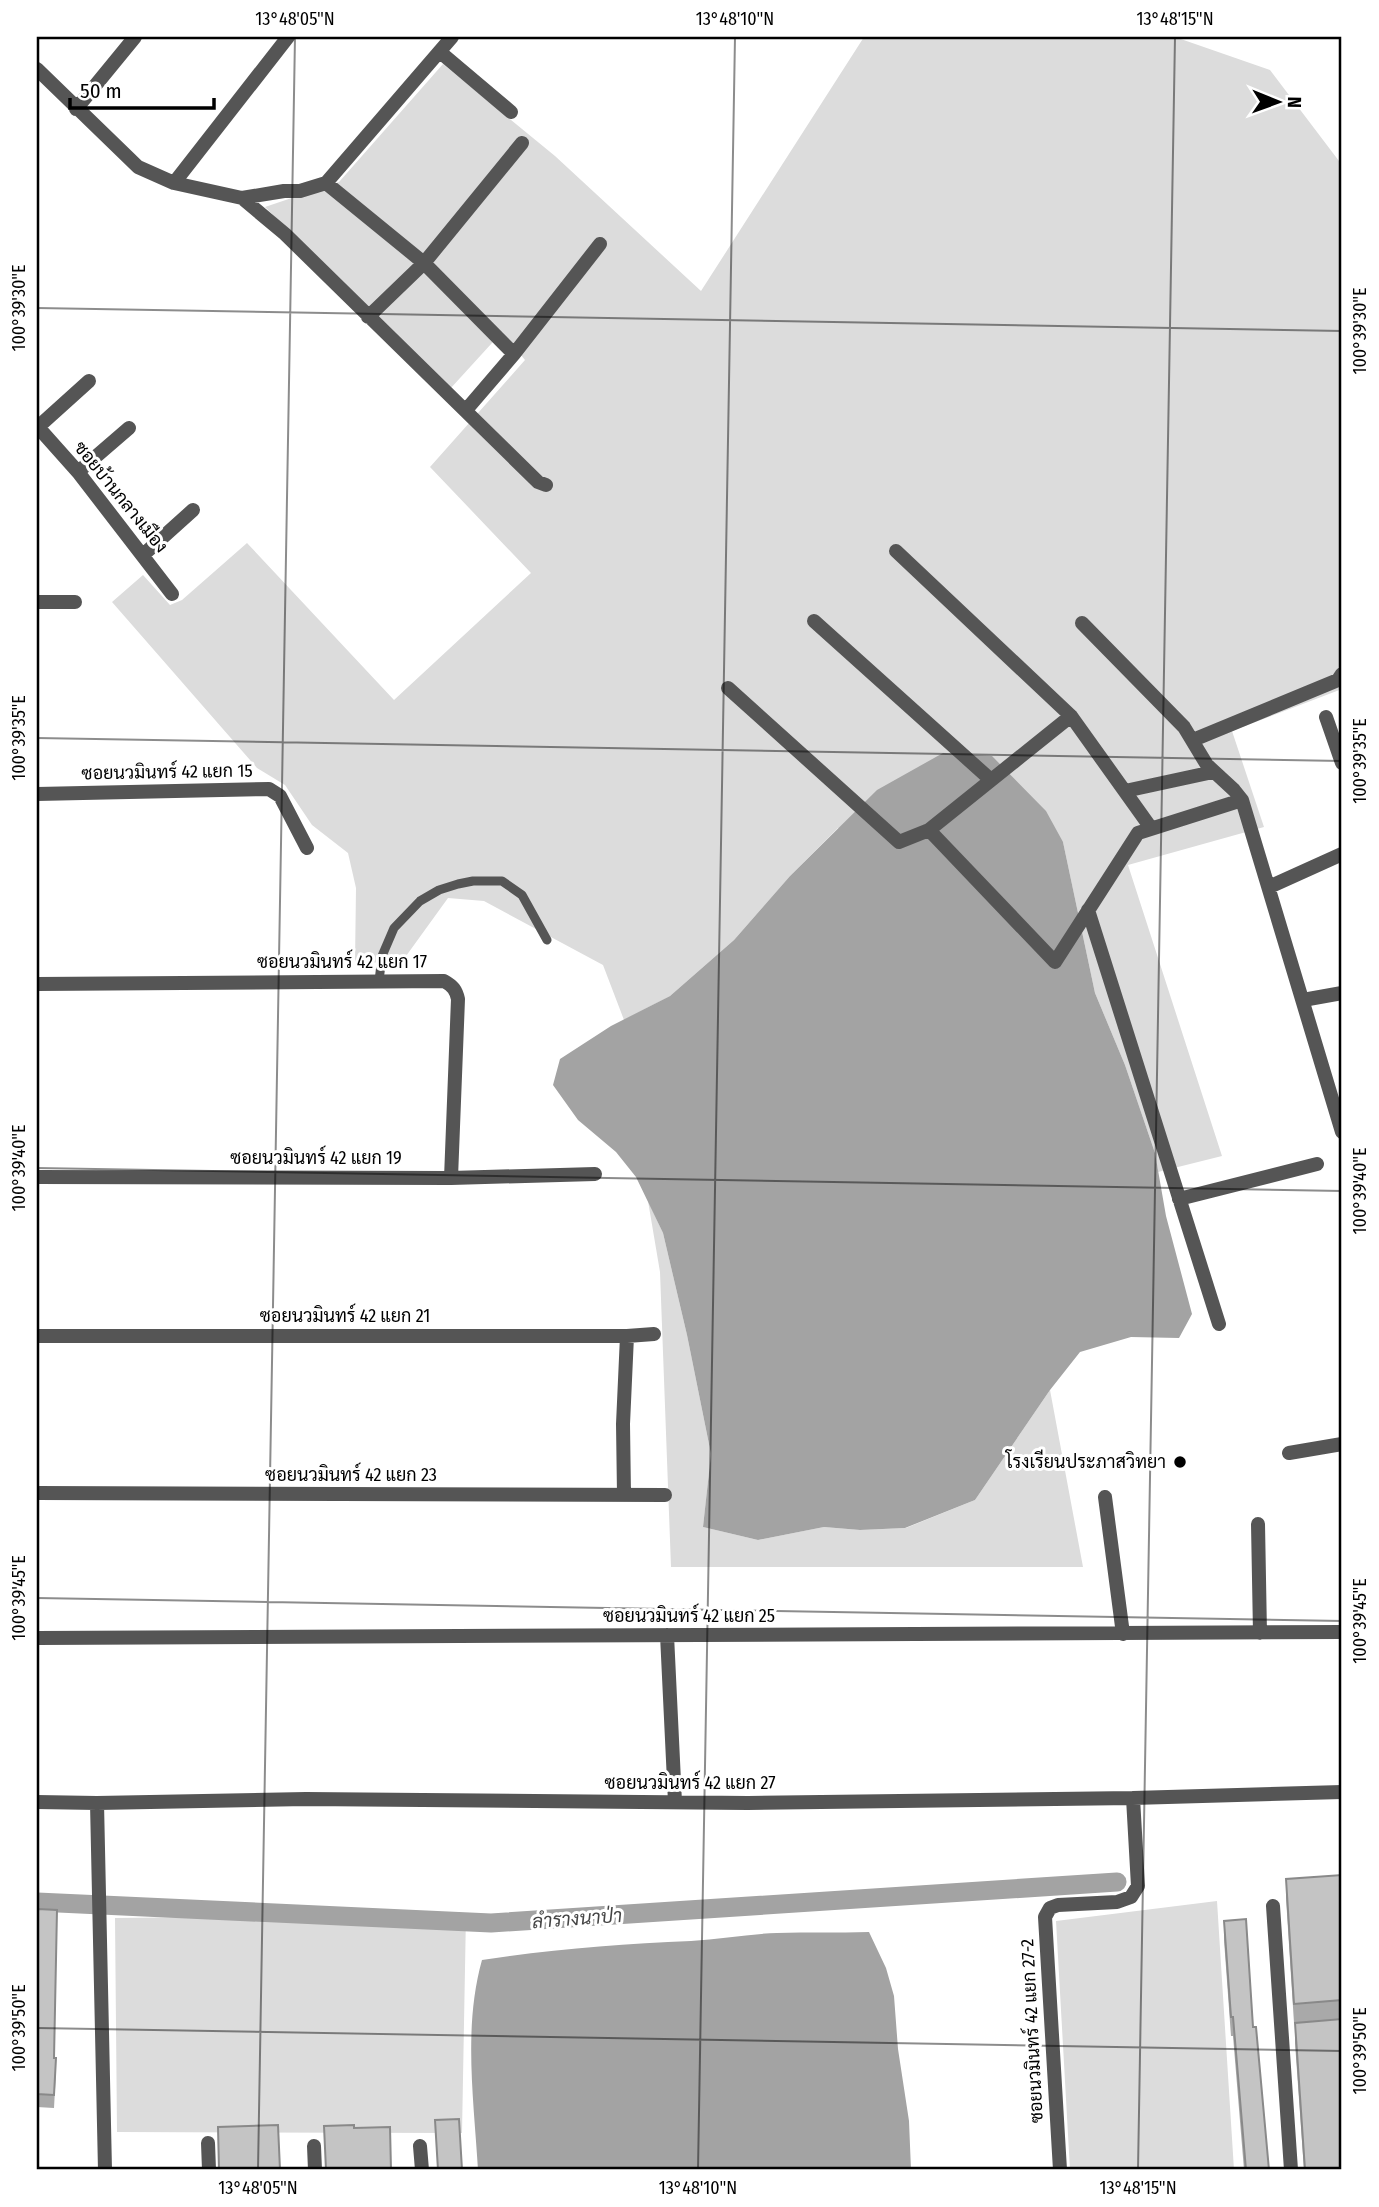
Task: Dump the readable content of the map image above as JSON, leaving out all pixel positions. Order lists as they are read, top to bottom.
{
  "streets": {
    "street": [
      "ซอยบ้านกลางเมือง",
      "ซอยนวมินทร์ 42 แยก 15",
      "ซอยนวมินทร์ 42 แยก 17",
      "ซอยนวมินทร์ 42 แยก 19",
      "ซอยนวมินทร์ 42 แยก 21",
      "ซอยนวมินทร์ 42 แยก 23",
      "ซอยนวมินทร์ 42 แยก 25",
      "ซอยนวมินทร์ 42 แยก 27",
      "ซอยนวมินทร์ 42 แยก 27-2"
    ]
  },
  "crossings": [
    ["ซอยนวมินทร์ 42 แยก 17", "ซอยนวมินทร์ 42 แยก 19"],
    ["ซอยนวมินทร์ 42 แยก 27", "ซอยนวมินทร์ 42 แยก 27-2"]
  ],
  "water": ["ลำรางนาป่า"],
  "places": ["โรงเรียนประภาสวิทยา"],
  "scale_bar": "50 m",
  "north": "right",
  "coordinates": [
    "13°48'05\"N",
    "13°48'10\"N",
    "13°48'15\"N",
    "100°39'30\"E",
    "100°39'35\"E",
    "100°39'40\"E",
    "100°39'45\"E",
    "100°39'50\"E"
  ]
}
